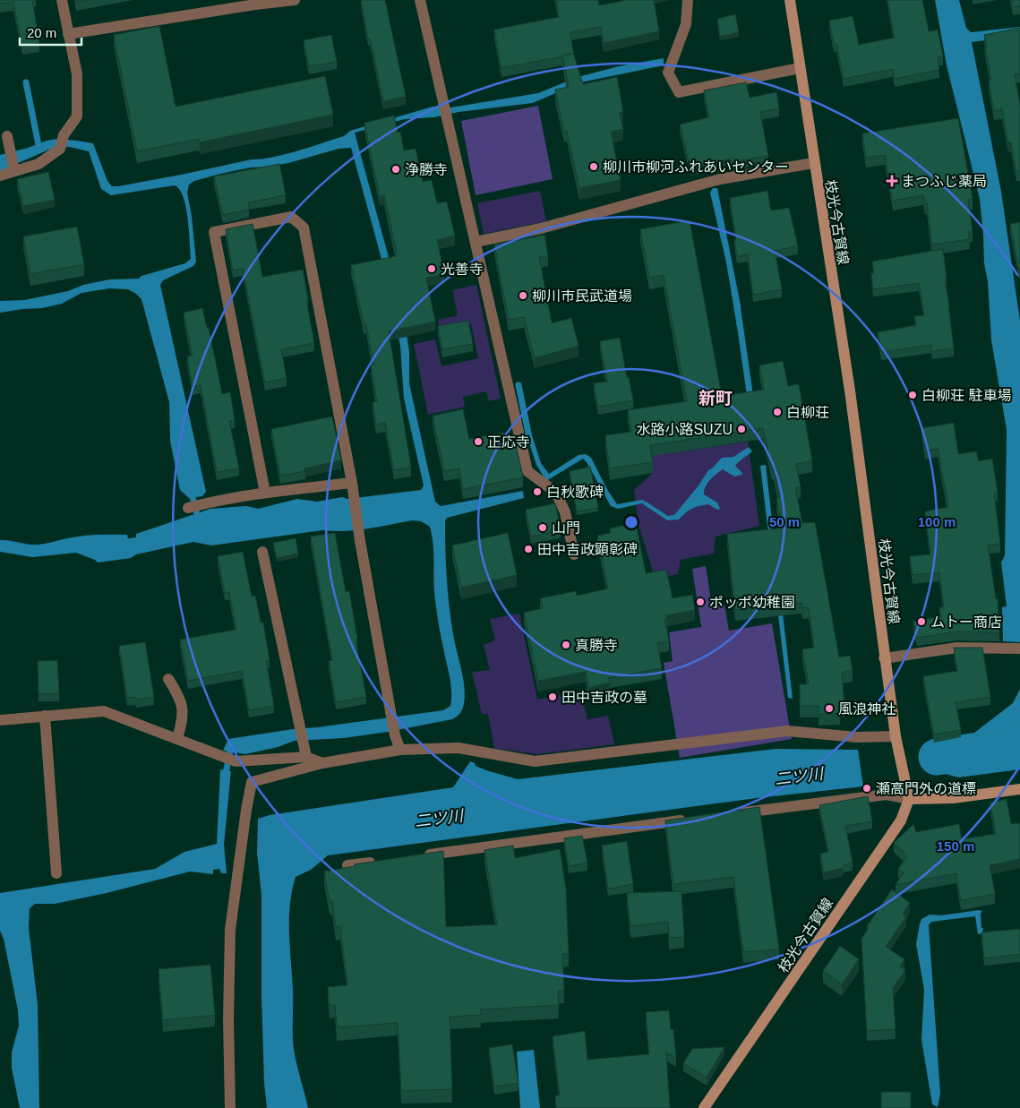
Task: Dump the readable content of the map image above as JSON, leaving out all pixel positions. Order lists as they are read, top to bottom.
{
  "streets": {
    "main road": ["枝光今古賀線"]
  },
  "districts": ["新町"],
  "water": ["二ツ川"],
  "places": {
    "other": [
      "柳川市柳河ふれあいセンター",
      "浄勝寺",
      "光善寺",
      "柳川市民武道場",
      "白柳荘 駐車場",
      "白柳荘",
      "水路小路SUZU",
      "正応寺",
      "白秋歌碑",
      "山門",
      "田中吉政顕彰碑",
      "ポッポ幼稚園",
      "ムトー商店",
      "真勝寺",
      "田中吉政の墓",
      "風浪神社",
      "瀬高門外の道標"
    ],
    "health": ["まつふじ薬局"]
  },
  "scale_bar": "20 m",
  "rings": ["50 m", "100 m", "150 m"]
}
